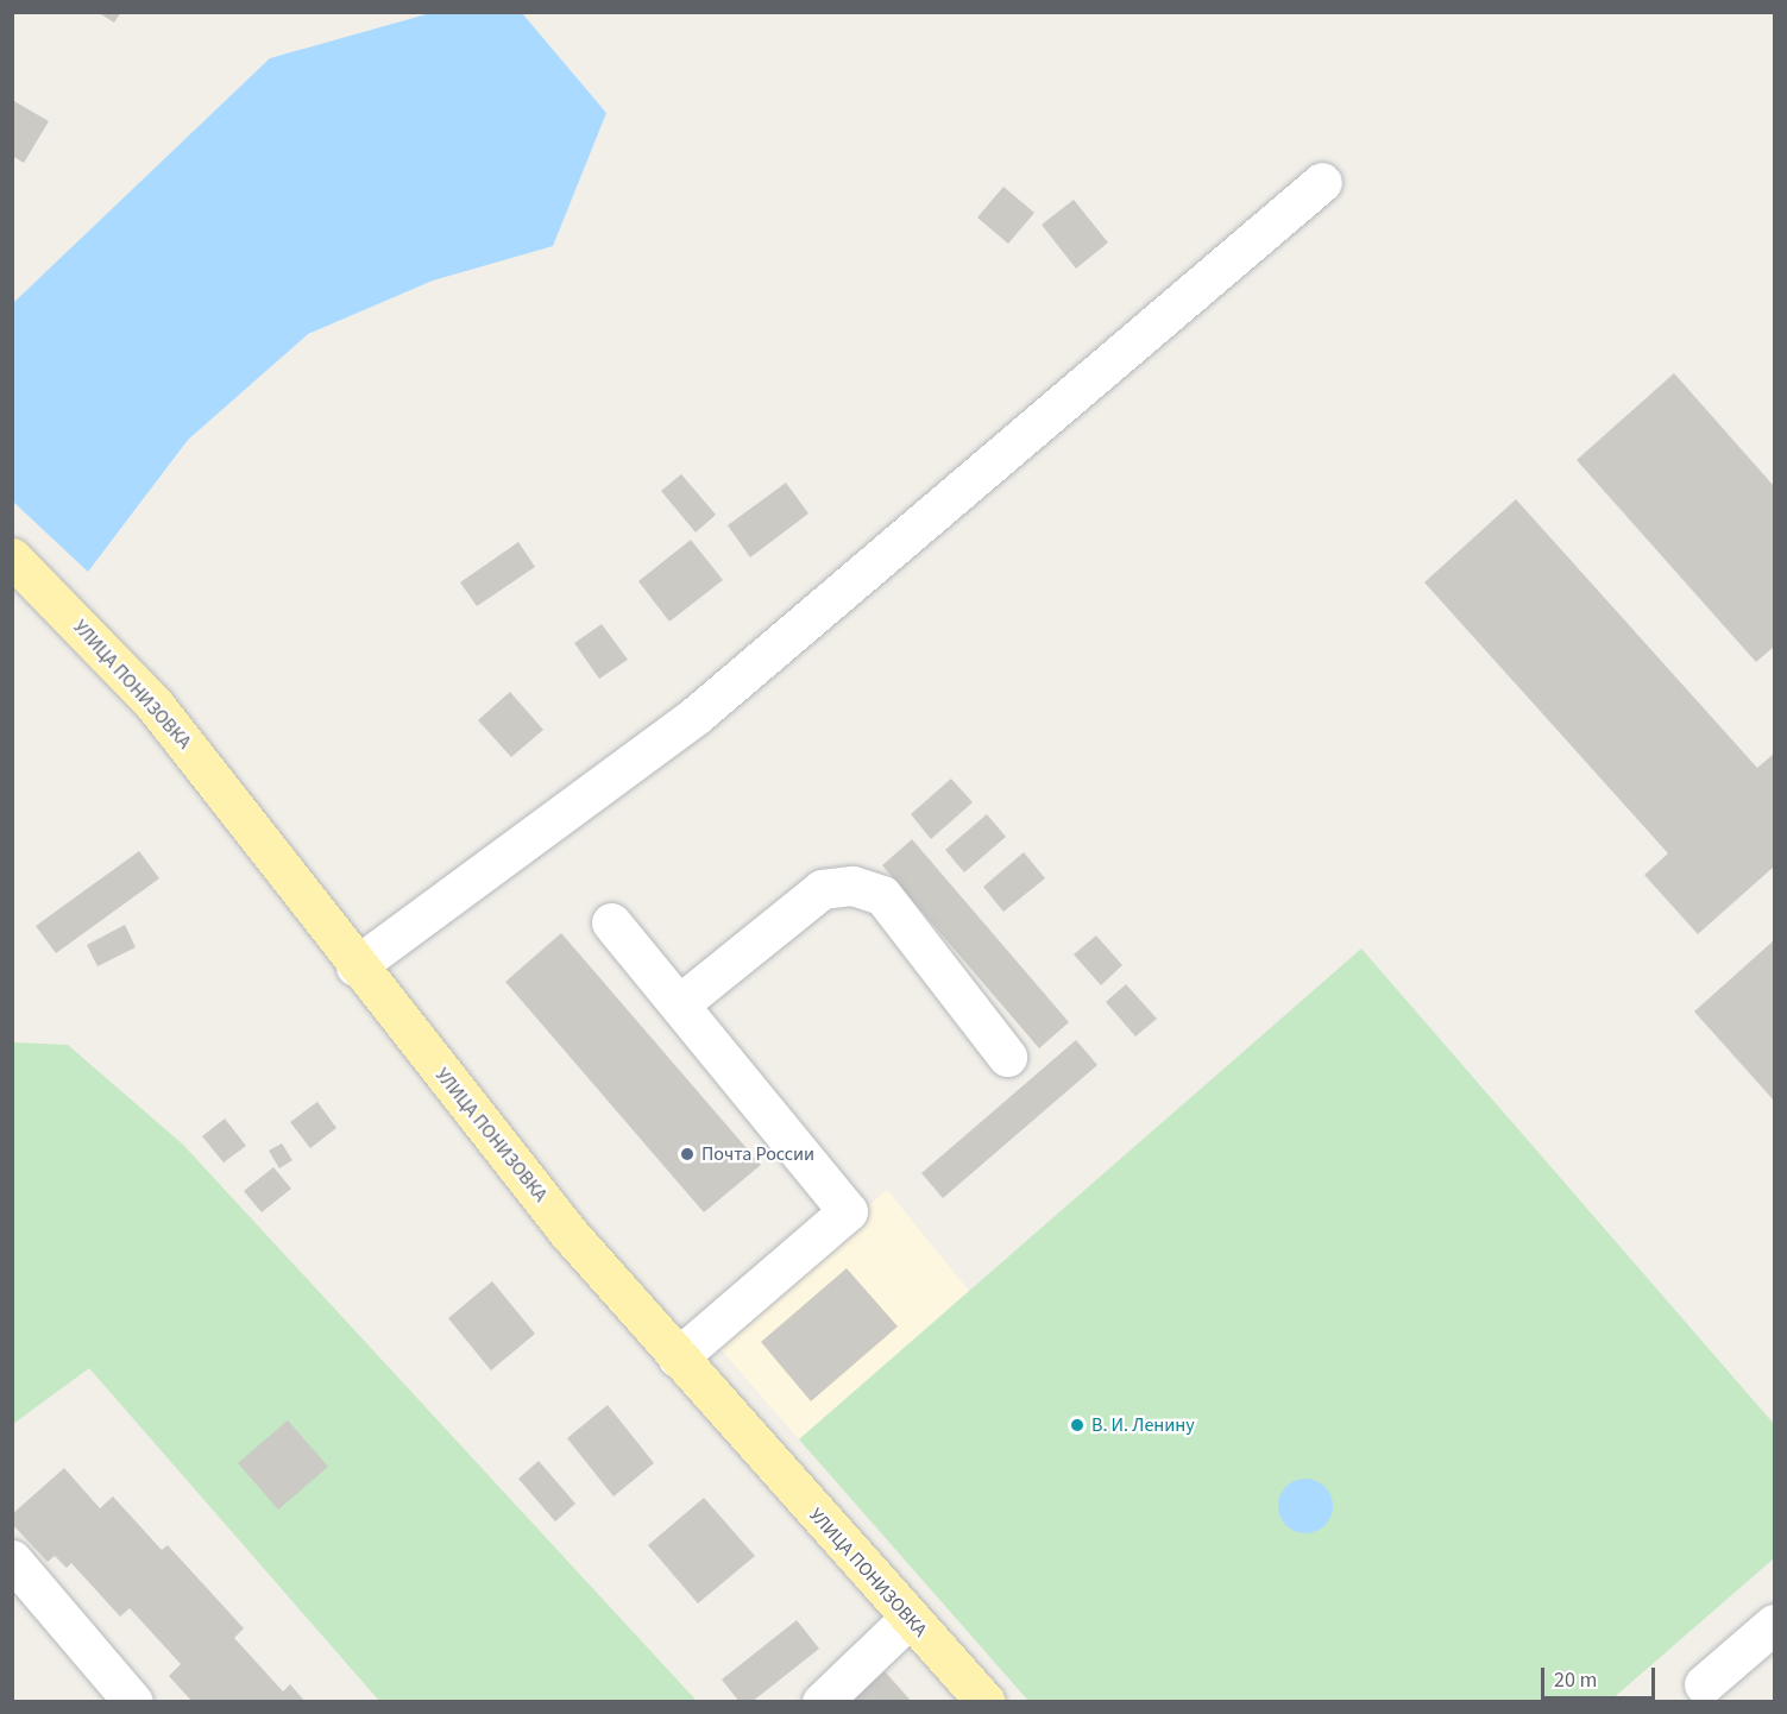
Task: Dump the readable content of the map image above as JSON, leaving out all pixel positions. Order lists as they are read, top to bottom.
{
  "streets": {
    "main road": ["УЛИЦА ПОНИЗОВКА"]
  },
  "places": ["Почта России", "В. И. Ленину"],
  "scale_bar": "20 m"
}
